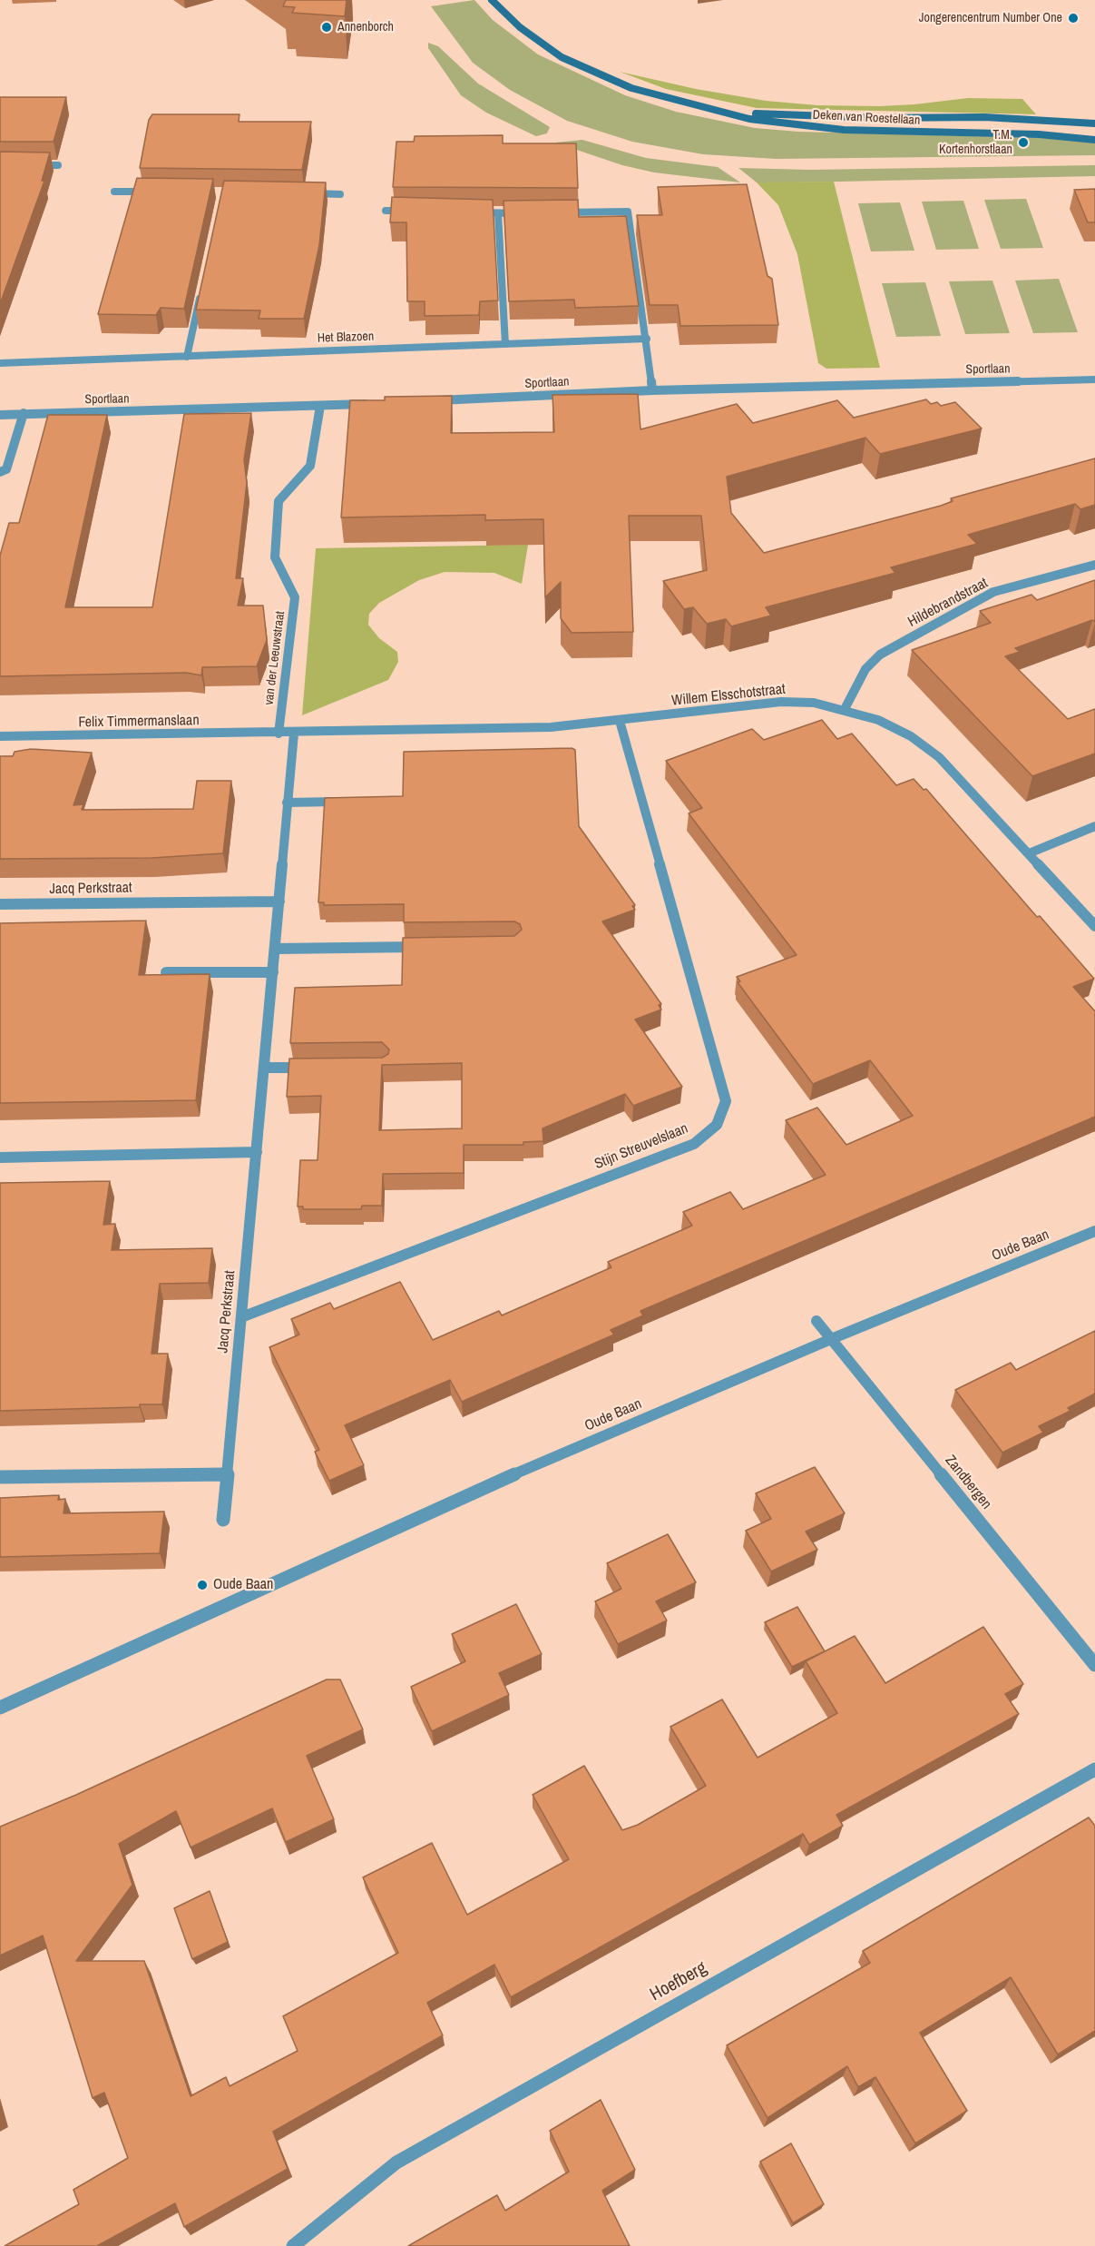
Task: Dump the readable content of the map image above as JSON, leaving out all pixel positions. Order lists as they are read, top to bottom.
{
  "streets": {
    "main road": ["Deken van Roestellaan"],
    "street": [
      "Het Blazoen",
      "Sportlaan",
      "Hildebrandstraat",
      "van der Leeuwstraat",
      "Willem Elsschotstraat",
      "Felix Timmermanslaan",
      "Jacq Perkstraat",
      "Stijn Streuvelslaan",
      "Oude Baan",
      "Zandbergen",
      "Hoefberg"
    ]
  },
  "crossings": [
    ["Sportlaan", "van der Leeuwstraat"],
    ["Hildebrandstraat", "Willem Elsschotstraat"],
    ["van der Leeuwstraat", "Willem Elsschotstraat"],
    ["van der Leeuwstraat", "Felix Timmermanslaan"],
    ["Willem Elsschotstraat", "Felix Timmermanslaan"],
    ["Willem Elsschotstraat", "Jacq Perkstraat"],
    ["Willem Elsschotstraat", "Stijn Streuvelslaan"],
    ["Jacq Perkstraat", "Stijn Streuvelslaan"],
    ["Oude Baan", "Zandbergen"]
  ],
  "places": [
    "Jongerencentrum Number One",
    "Annenborch",
    "T.M. Kortenhorstlaan",
    "Oude Baan"
  ]
}
